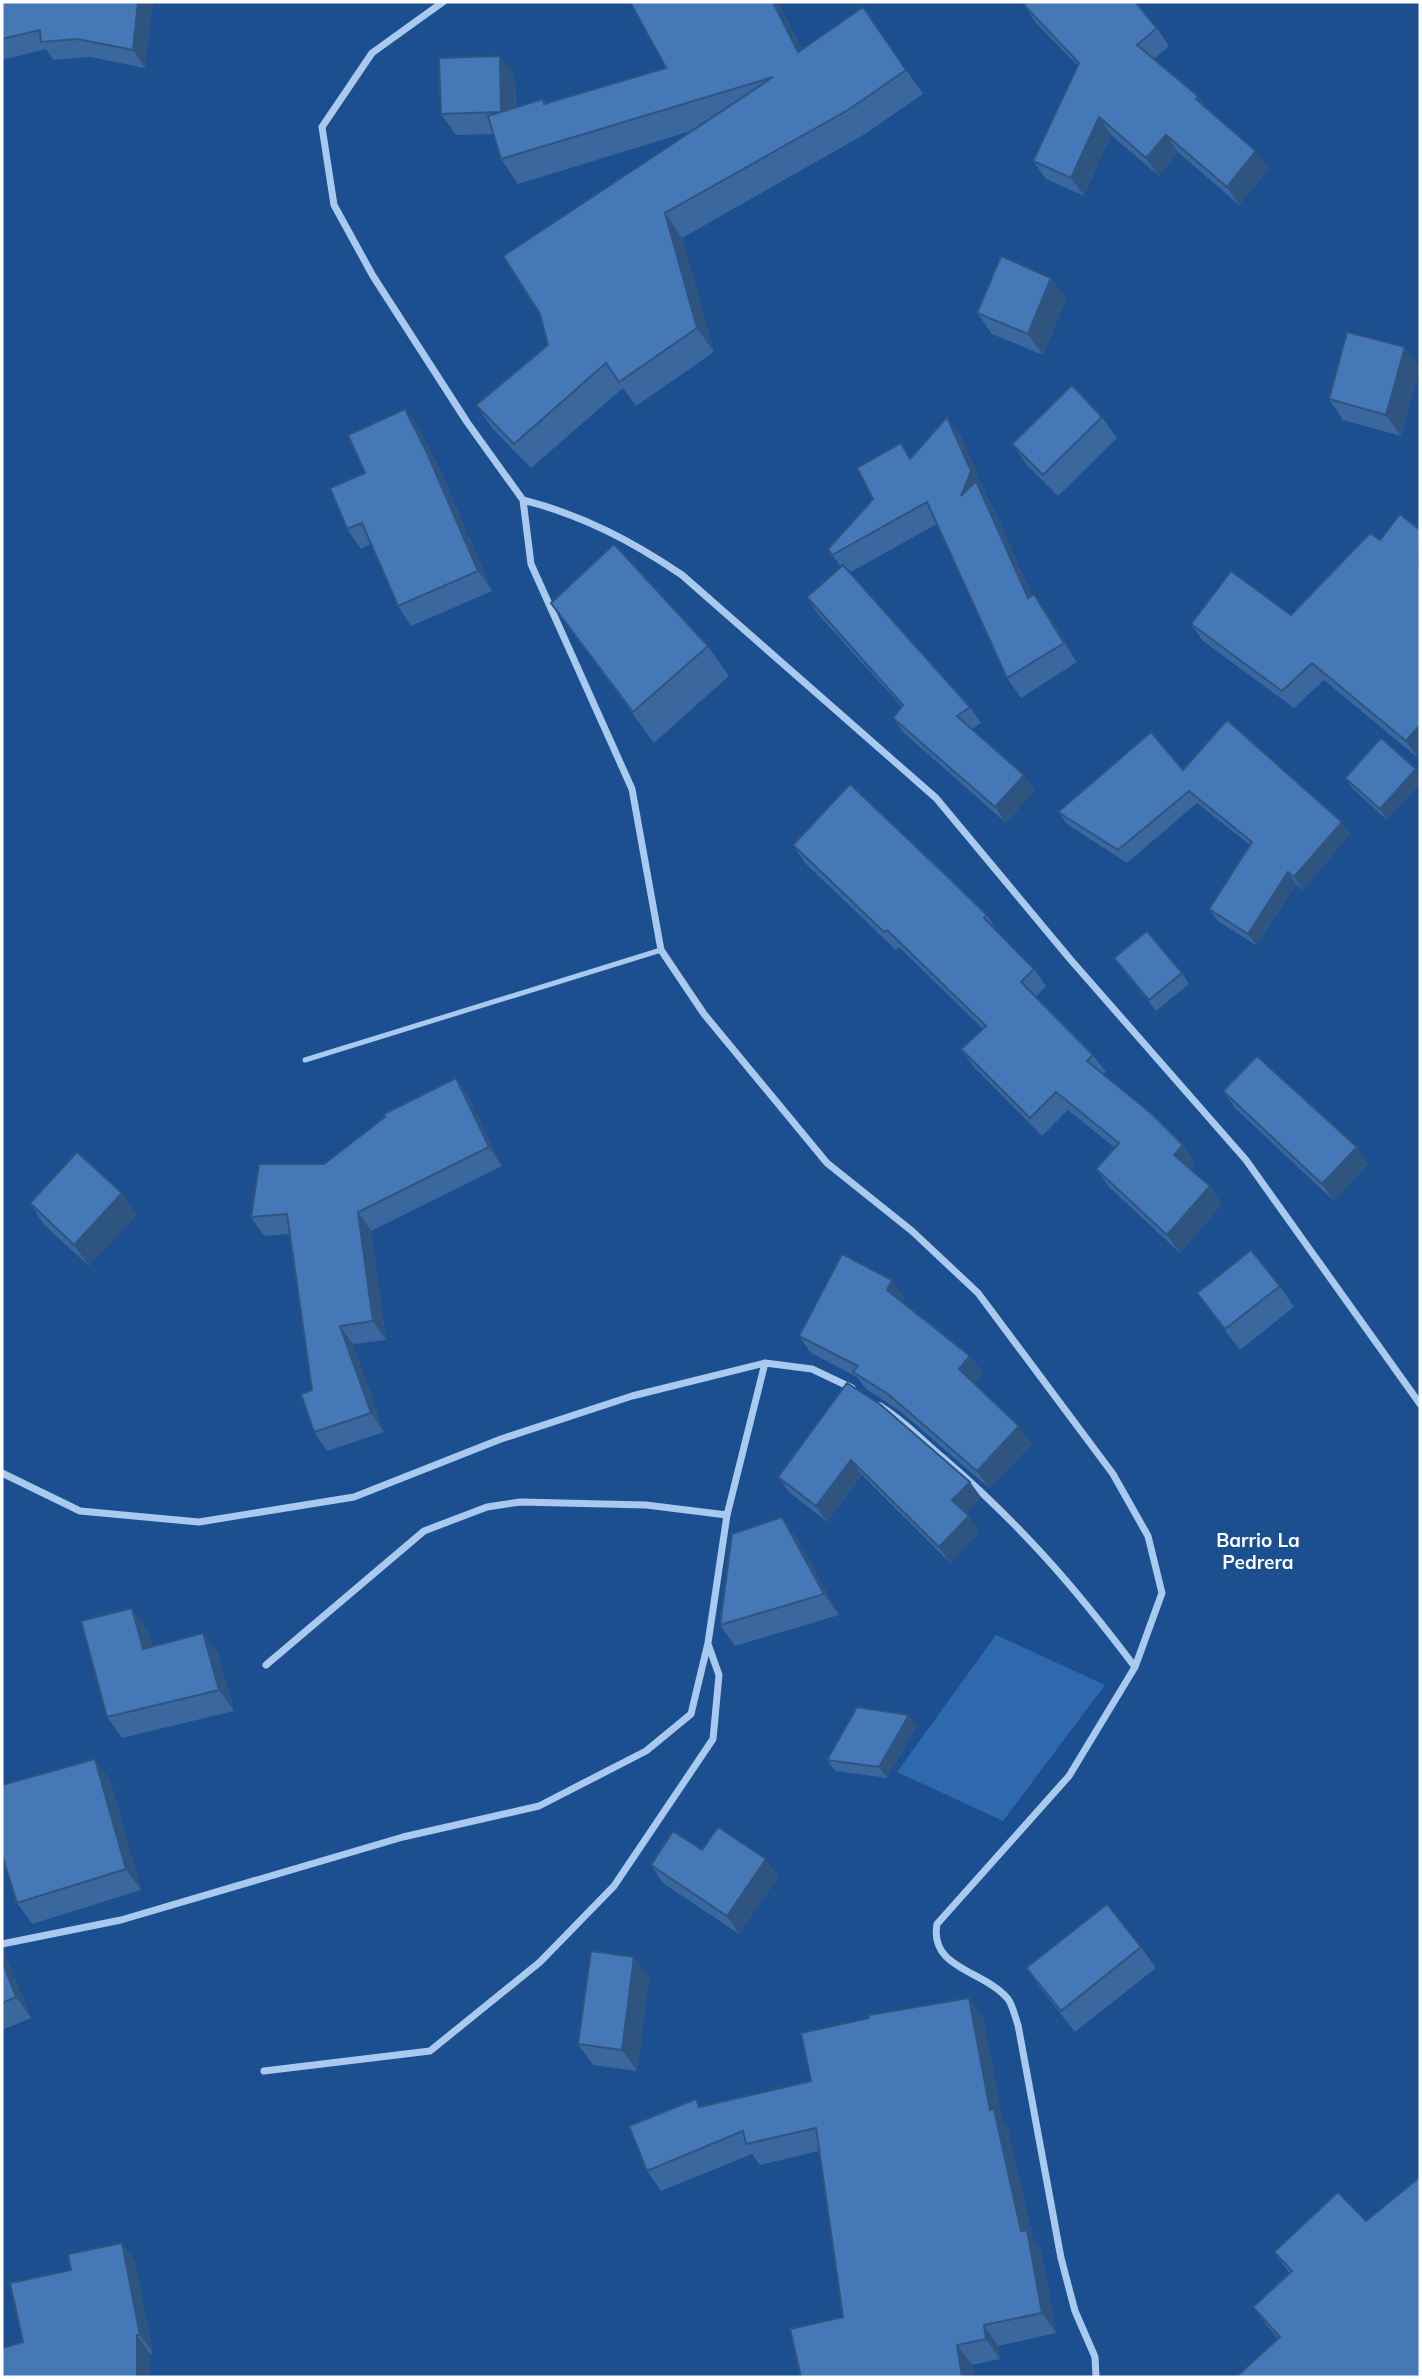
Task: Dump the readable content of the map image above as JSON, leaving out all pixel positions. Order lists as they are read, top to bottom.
{
  "districts": ["Barrio La Pedrera"]
}
